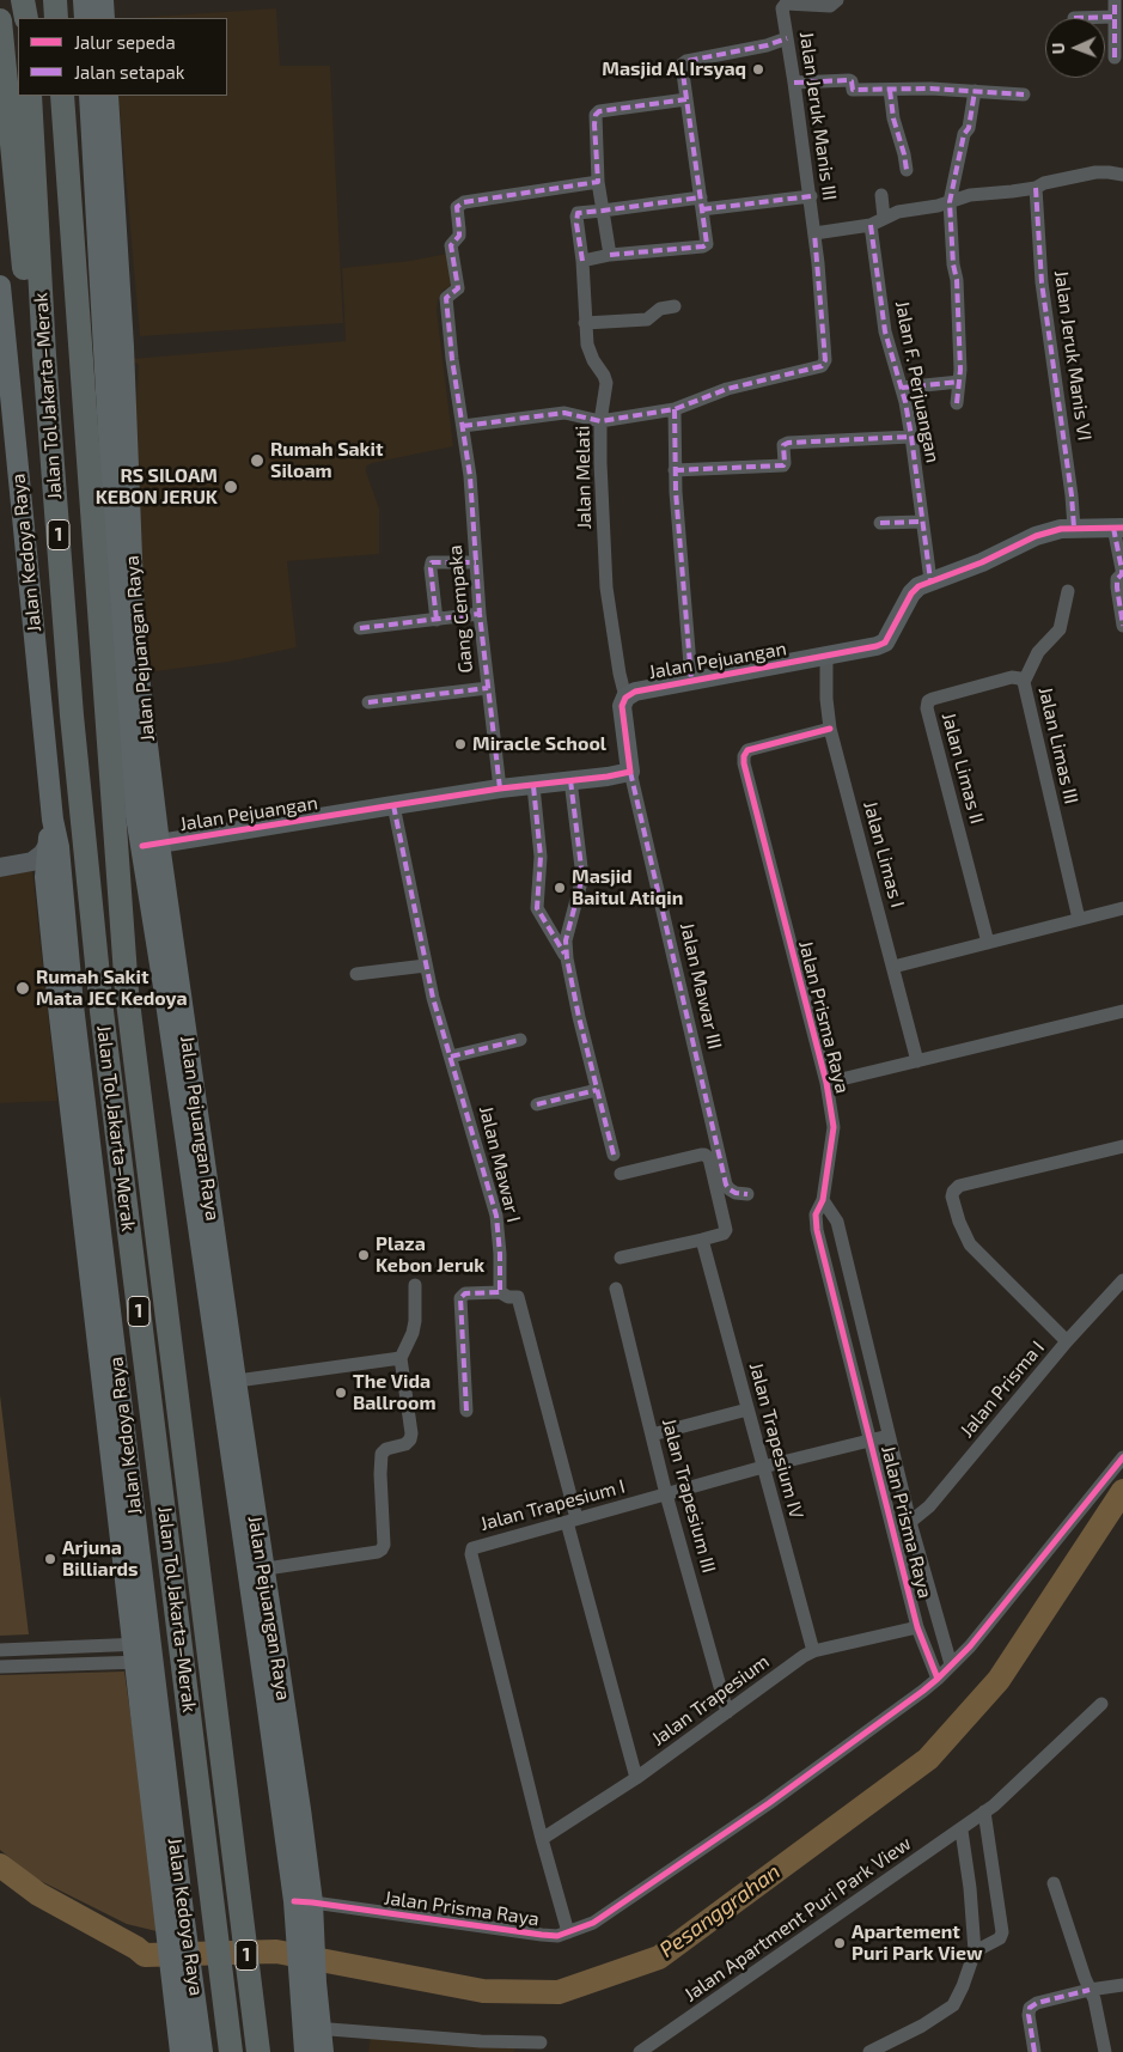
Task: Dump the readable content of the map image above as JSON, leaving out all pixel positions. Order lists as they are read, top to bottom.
{
  "streets": {
    "highway": ["Jalan Tol Jakarta–Merak", "1"],
    "main road": ["Jalan Kedoya Raya", "Jalan Pejuangan Raya"],
    "street": [
      "Jalan Jeruk Manis III",
      "Jalan Jeruk Manis VI",
      "Jalan F. Perjuangan",
      "Jalan Melati",
      "Gang Cempaka",
      "Jalan Pejuangan",
      "Jalan Limas III",
      "Jalan Limas II",
      "Jalan Limas I",
      "Jalan Mawar III",
      "Jalan Prisma Raya",
      "Jalan Mawar I",
      "Jalan Prisma I",
      "Jalan Trapesium IV",
      "Jalan Trapesium III",
      "Jalan Trapesium I",
      "Jalan Trapesium",
      "Jalan Apartment Puri Park View"
    ]
  },
  "crossings": [
    ["Jalan Jeruk Manis VI", "Jalan Pejuangan"],
    ["Jalan F. Perjuangan", "Jalan Pejuangan"],
    ["Jalan Melati", "Jalan Pejuangan"],
    ["Gang Cempaka", "Jalan Pejuangan"],
    ["Jalan Pejuangan Raya", "Jalan Pejuangan"],
    ["Jalan Pejuangan Raya", "Jalan Prisma Raya"],
    ["Jalan Pejuangan", "Jalan Limas I"],
    ["Jalan Pejuangan", "Jalan Mawar III"],
    ["Jalan Pejuangan", "Jalan Mawar I"],
    ["Jalan Limas III", "Jalan Limas II"],
    ["Jalan Limas I", "Jalan Prisma Raya"],
    ["Jalan Prisma Raya", "Jalan Prisma I"],
    ["Jalan Prisma Raya", "Jalan Trapesium I"],
    ["Jalan Prisma Raya", "Jalan Trapesium"],
    ["Jalan Trapesium IV", "Jalan Trapesium I"],
    ["Jalan Trapesium IV", "Jalan Trapesium"],
    ["Jalan Trapesium III", "Jalan Trapesium I"],
    ["Jalan Trapesium III", "Jalan Trapesium"],
    ["Jalan Trapesium I", "Jalan Trapesium"]
  ],
  "water": ["Pesanggrahan"],
  "places": [
    "Masjid Al Irsyaq",
    "Rumah Sakit Siloam",
    "RS SILOAM KEBON JERUK",
    "Miracle School",
    "Masjid Baitul Atiqin",
    "Rumah Sakit Mata JEC Kedoya",
    "Plaza Kebon Jeruk",
    "The Vida Ballroom",
    "Arjuna Billiards",
    "Apartement Puri Park View"
  ],
  "legend": ["Jalur sepeda", "Jalan setapak"],
  "north": "left"
}
